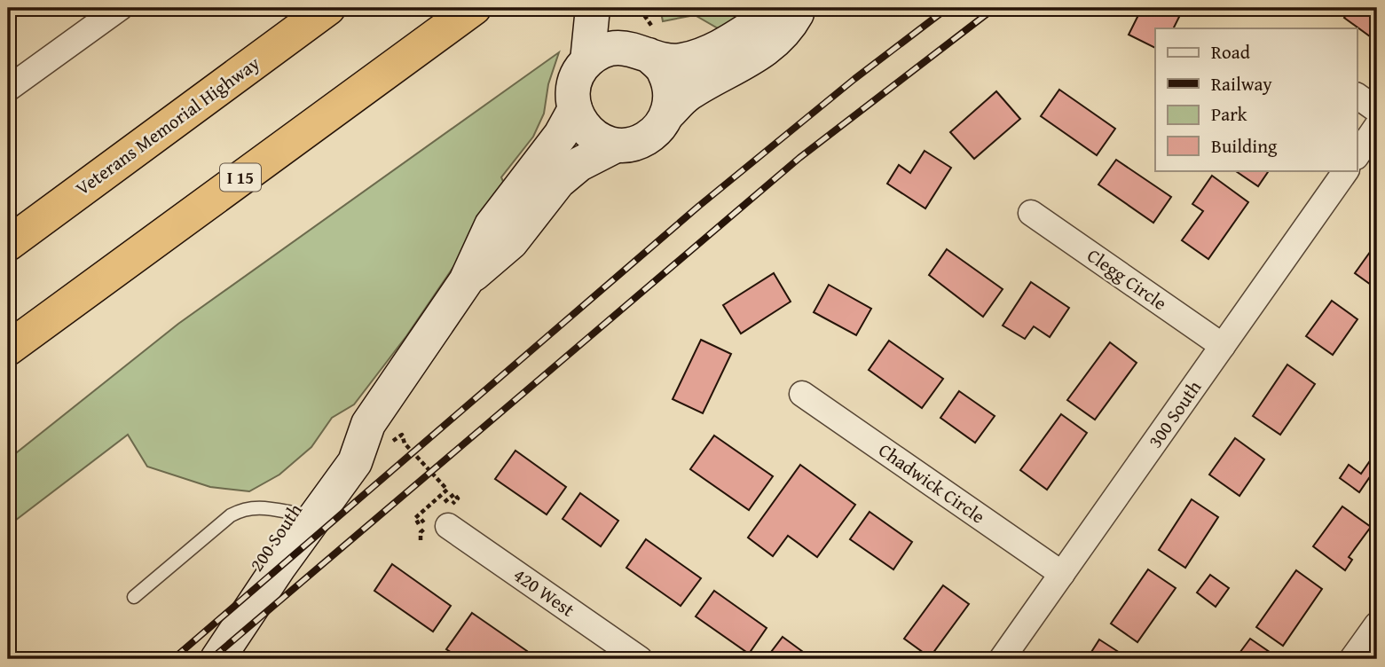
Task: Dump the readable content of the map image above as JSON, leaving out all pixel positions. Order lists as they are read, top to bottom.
{
  "streets": {
    "highway": ["Veterans Memorial Highway", "I 15"],
    "street": [
      "Clegg Circle",
      "300 South",
      "Chadwick Circle",
      "200 South",
      "420 West"
    ]
  },
  "crossings": [
    ["Clegg Circle", "300 South"],
    ["300 South", "Chadwick Circle"]
  ],
  "legend": [
    "Road",
    "Railway",
    "Park",
    "Building"
  ]
}
